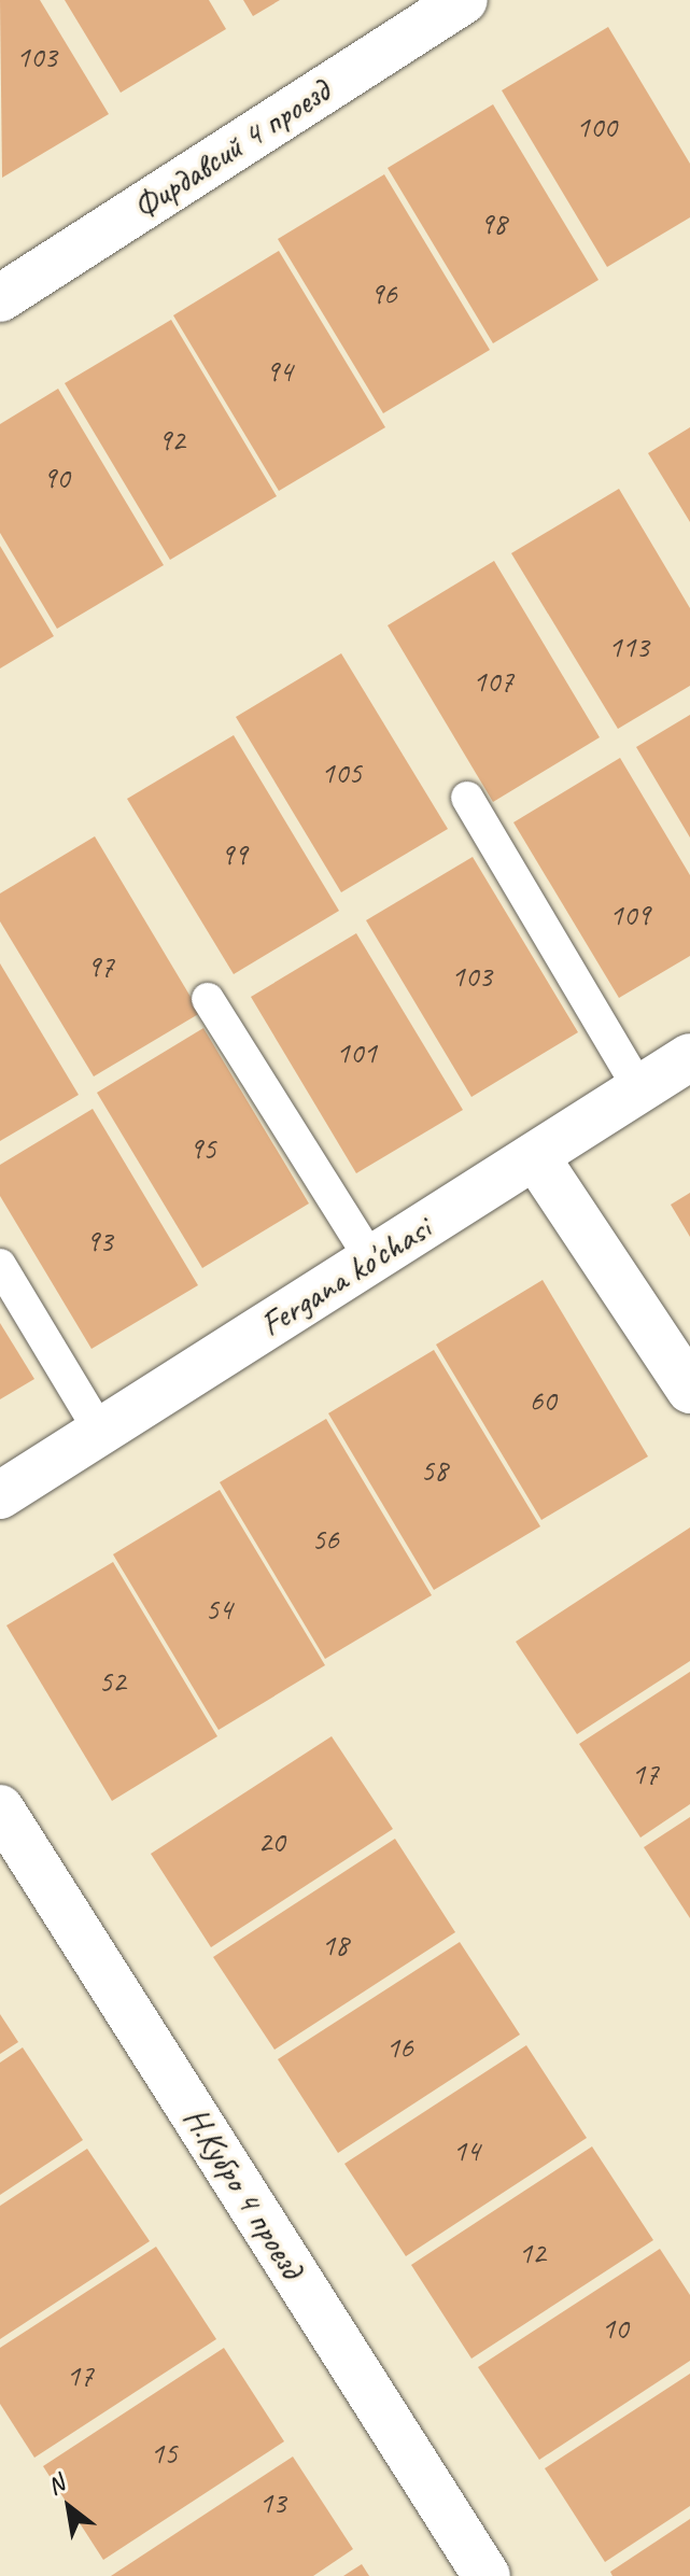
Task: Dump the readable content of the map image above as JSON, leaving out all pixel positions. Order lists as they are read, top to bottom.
{
  "streets": {
    "street": ["Фирдавсий 4 проезд", "Fergana ko'chasi", "Н.Кубро 4 проезд"]
  },
  "house_numbers": [
    "103",
    "100",
    "98",
    "96",
    "94",
    "92",
    "90",
    "113",
    "107",
    "105",
    "99",
    "109",
    "97",
    "103",
    "101",
    "95",
    "93",
    "60",
    "58",
    "56",
    "54",
    "52",
    "17",
    "20",
    "18",
    "16",
    "14",
    "12",
    "10",
    "17",
    "15",
    "13"
  ],
  "north": "top left"
}
